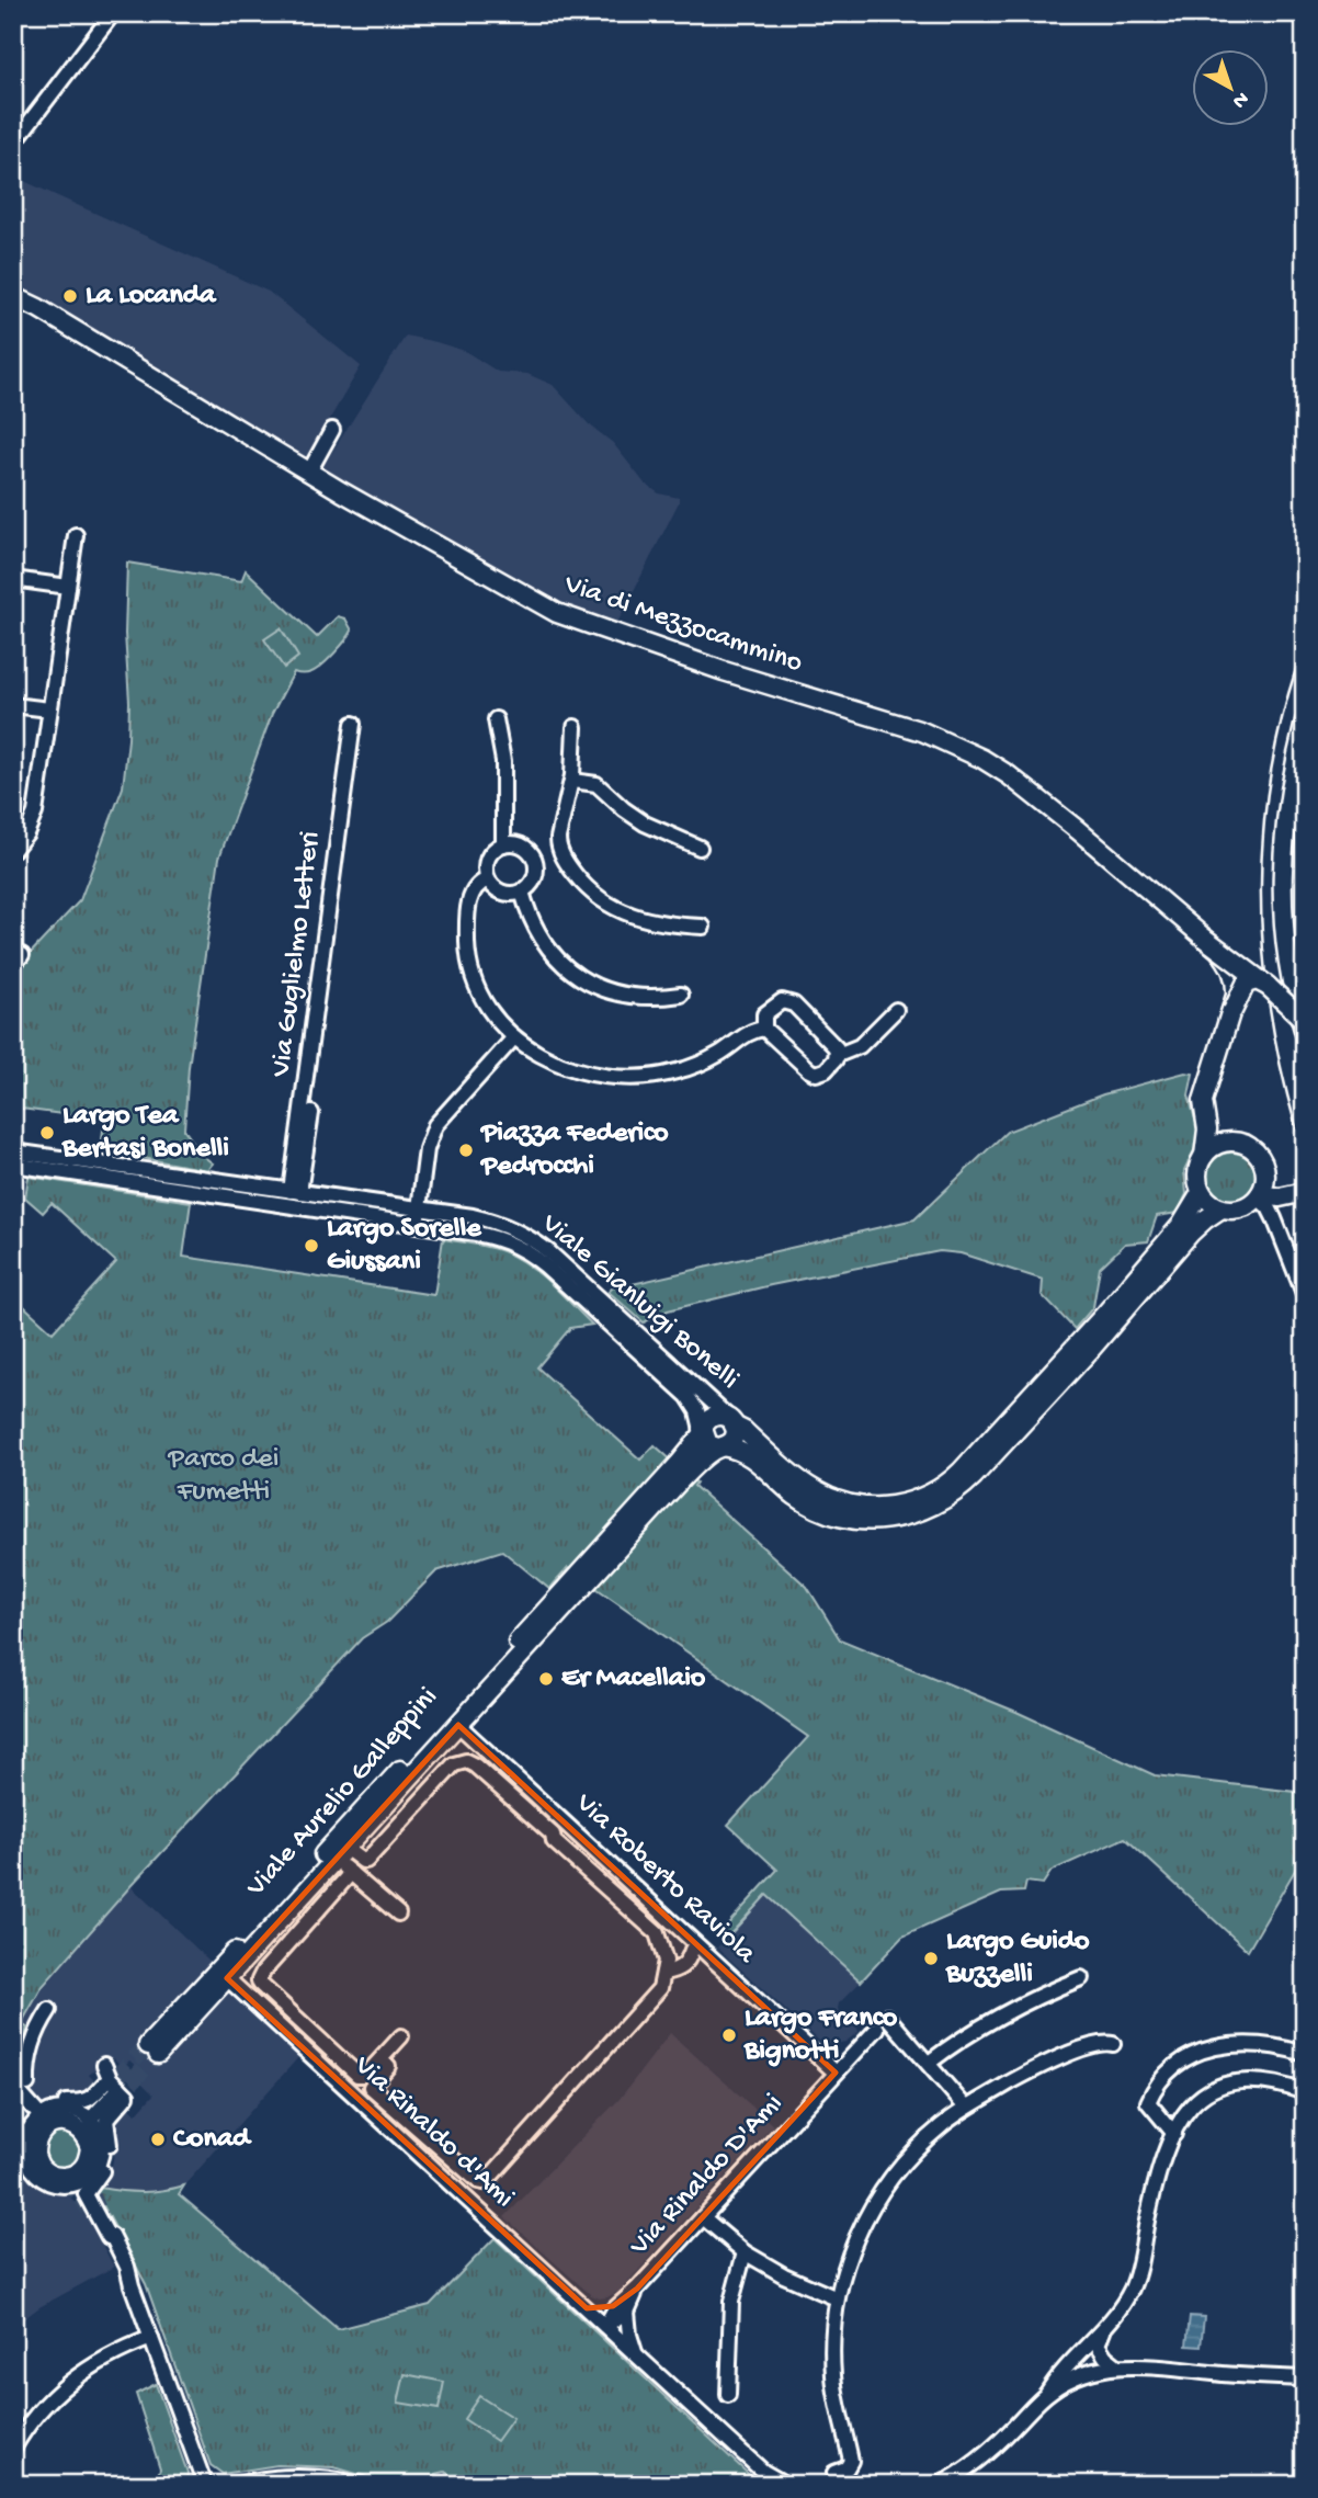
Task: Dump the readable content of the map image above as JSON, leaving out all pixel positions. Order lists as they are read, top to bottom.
{
  "streets": {
    "street": [
      "Via di Mezzocammino",
      "Via Guglielmo Letteri",
      "Viale Gianluigi Bonelli",
      "Viale Aurelio Galleppini",
      "Via Roberto Raviola",
      "Via Rinaldo d'Ami",
      "Via Rinaldo D'Ami"
    ]
  },
  "crossings": [
    ["Via di Mezzocammino", "Viale Gianluigi Bonelli"],
    ["Via Guglielmo Letteri", "Viale Gianluigi Bonelli"],
    ["Viale Aurelio Galleppini", "Via Roberto Raviola"],
    ["Viale Aurelio Galleppini", "Via Rinaldo d'Ami"],
    ["Via Roberto Raviola", "Via Rinaldo D'Ami"],
    ["Via Rinaldo d'Ami", "Via Rinaldo D'Ami"]
  ],
  "parks": ["Parco dei Fumetti"],
  "places": [
    "La Locanda",
    "Largo Tea Bertasi Bonelli",
    "Piazza Federico Pedrocchi",
    "Largo Sorelle Giussani",
    "Er Macellaio",
    "Largo Guido Buzzelli",
    "Largo Franco Bignotti",
    "Conad"
  ],
  "north": "bottom right"
}
